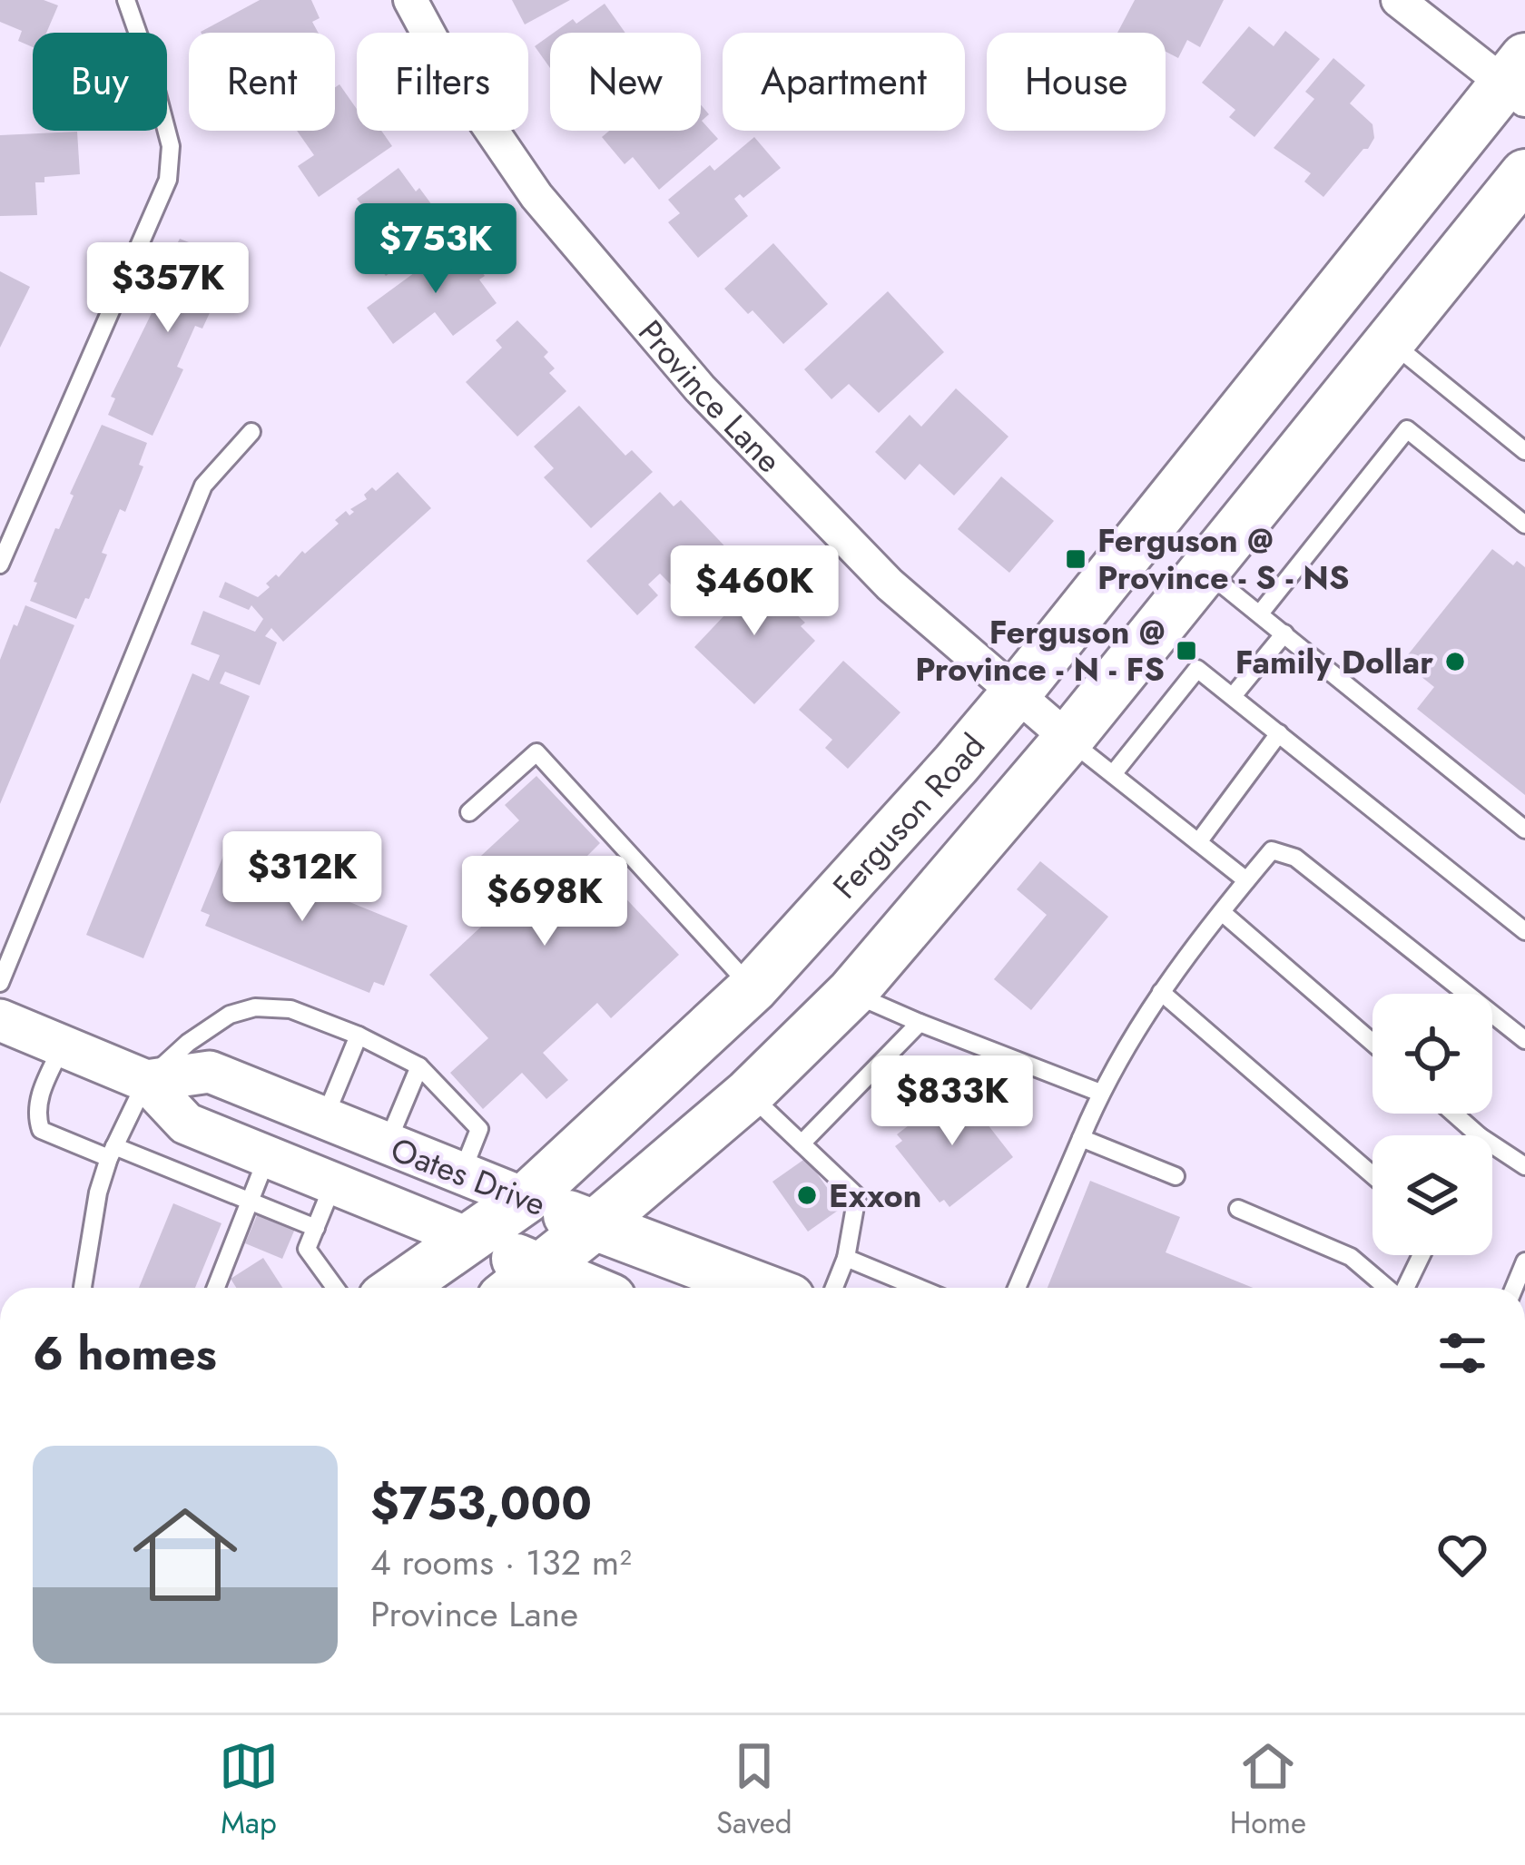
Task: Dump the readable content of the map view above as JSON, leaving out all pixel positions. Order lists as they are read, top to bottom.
{
  "streets": {
    "main road": ["Ferguson Road", "Oates Drive"],
    "street": ["Province Lane"]
  },
  "crossings": [
    ["Province Lane", "Ferguson Road"],
    ["Ferguson Road", "Oates Drive"]
  ],
  "places": {
    "transit": ["Ferguson @ Province - S - NS", "Ferguson @ Province - N - FS"],
    "other": ["Family Dollar", "Exxon"]
  },
  "page": {
    "chip": [
      "Buy",
      "Rent",
      "Filters",
      "New",
      "Apartment",
      "House"
    ],
    "price": [
      "$753K",
      "$357K",
      "$460K",
      "$312K",
      "$698K",
      "$833K"
    ],
    "heading": "6 homes",
    "list": [
      {
        "name": "$753,000",
        "note": "4 rooms · 132 m² · Province Lane"
      }
    ],
    "tabs": ["Map", "Saved", "Home"]
  }
}
